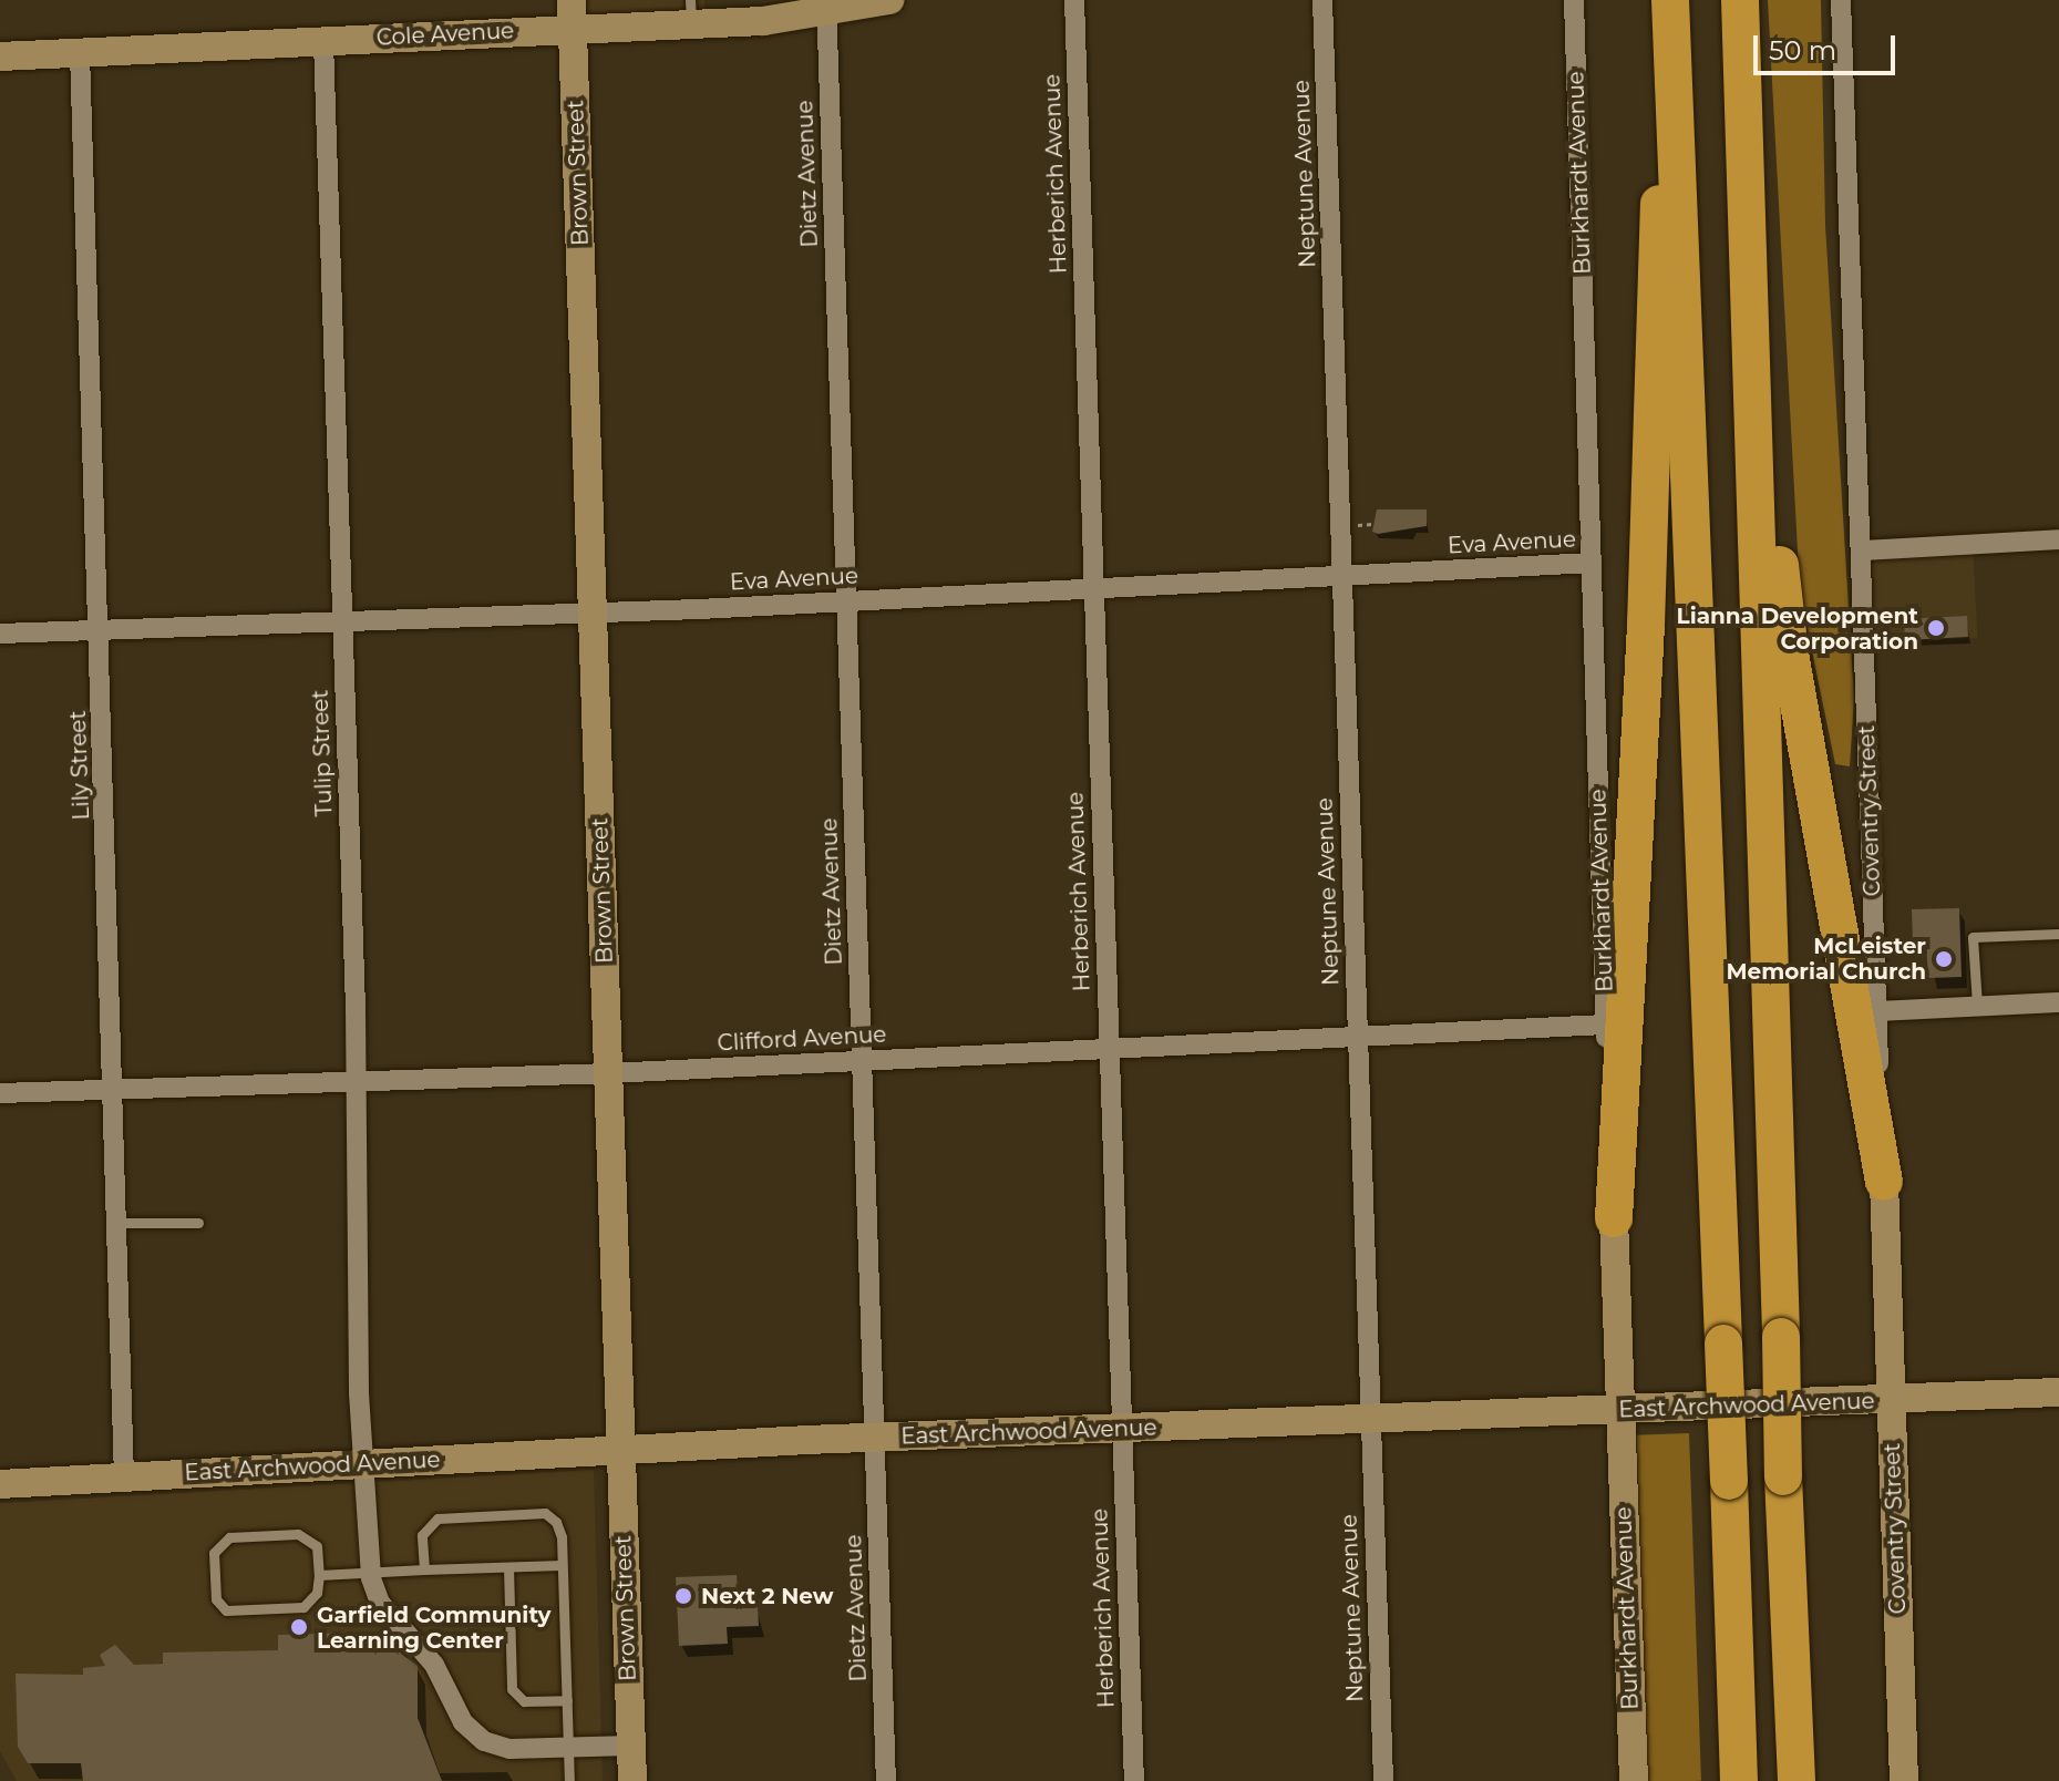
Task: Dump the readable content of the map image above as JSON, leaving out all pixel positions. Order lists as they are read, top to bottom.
{
  "streets": {
    "main road": [
      "Cole Avenue",
      "Brown Street",
      "Burkhardt Avenue",
      "Coventry Street",
      "East Archwood Avenue"
    ],
    "street": [
      "Dietz Avenue",
      "Herberich Avenue",
      "Neptune Avenue",
      "Eva Avenue",
      "Tulip Street",
      "Lily Street",
      "Clifford Avenue"
    ]
  },
  "crossings": [
    ["Cole Avenue", "Brown Street"],
    ["Cole Avenue", "Dietz Avenue"],
    ["Cole Avenue", "Tulip Street"],
    ["Cole Avenue", "Lily Street"],
    ["Brown Street", "Eva Avenue"],
    ["Brown Street", "Clifford Avenue"],
    ["Brown Street", "East Archwood Avenue"],
    ["Burkhardt Avenue", "Eva Avenue"],
    ["Burkhardt Avenue", "Clifford Avenue"],
    ["Burkhardt Avenue", "East Archwood Avenue"],
    ["Dietz Avenue", "Eva Avenue"],
    ["Dietz Avenue", "Clifford Avenue"],
    ["Dietz Avenue", "East Archwood Avenue"],
    ["Herberich Avenue", "Eva Avenue"],
    ["Herberich Avenue", "Clifford Avenue"],
    ["Herberich Avenue", "East Archwood Avenue"],
    ["Neptune Avenue", "Eva Avenue"],
    ["Neptune Avenue", "Clifford Avenue"],
    ["Neptune Avenue", "East Archwood Avenue"],
    ["Eva Avenue", "Tulip Street"],
    ["Eva Avenue", "Lily Street"],
    ["Tulip Street", "Clifford Avenue"],
    ["Tulip Street", "East Archwood Avenue"],
    ["Lily Street", "Clifford Avenue"],
    ["Lily Street", "East Archwood Avenue"],
    ["Coventry Street", "East Archwood Avenue"]
  ],
  "places": [
    "Lianna Development Corporation",
    "McLeister Memorial Church",
    "Next 2 New",
    "Garfield Community Learning Center"
  ],
  "scale_bar": "50 m"
}
